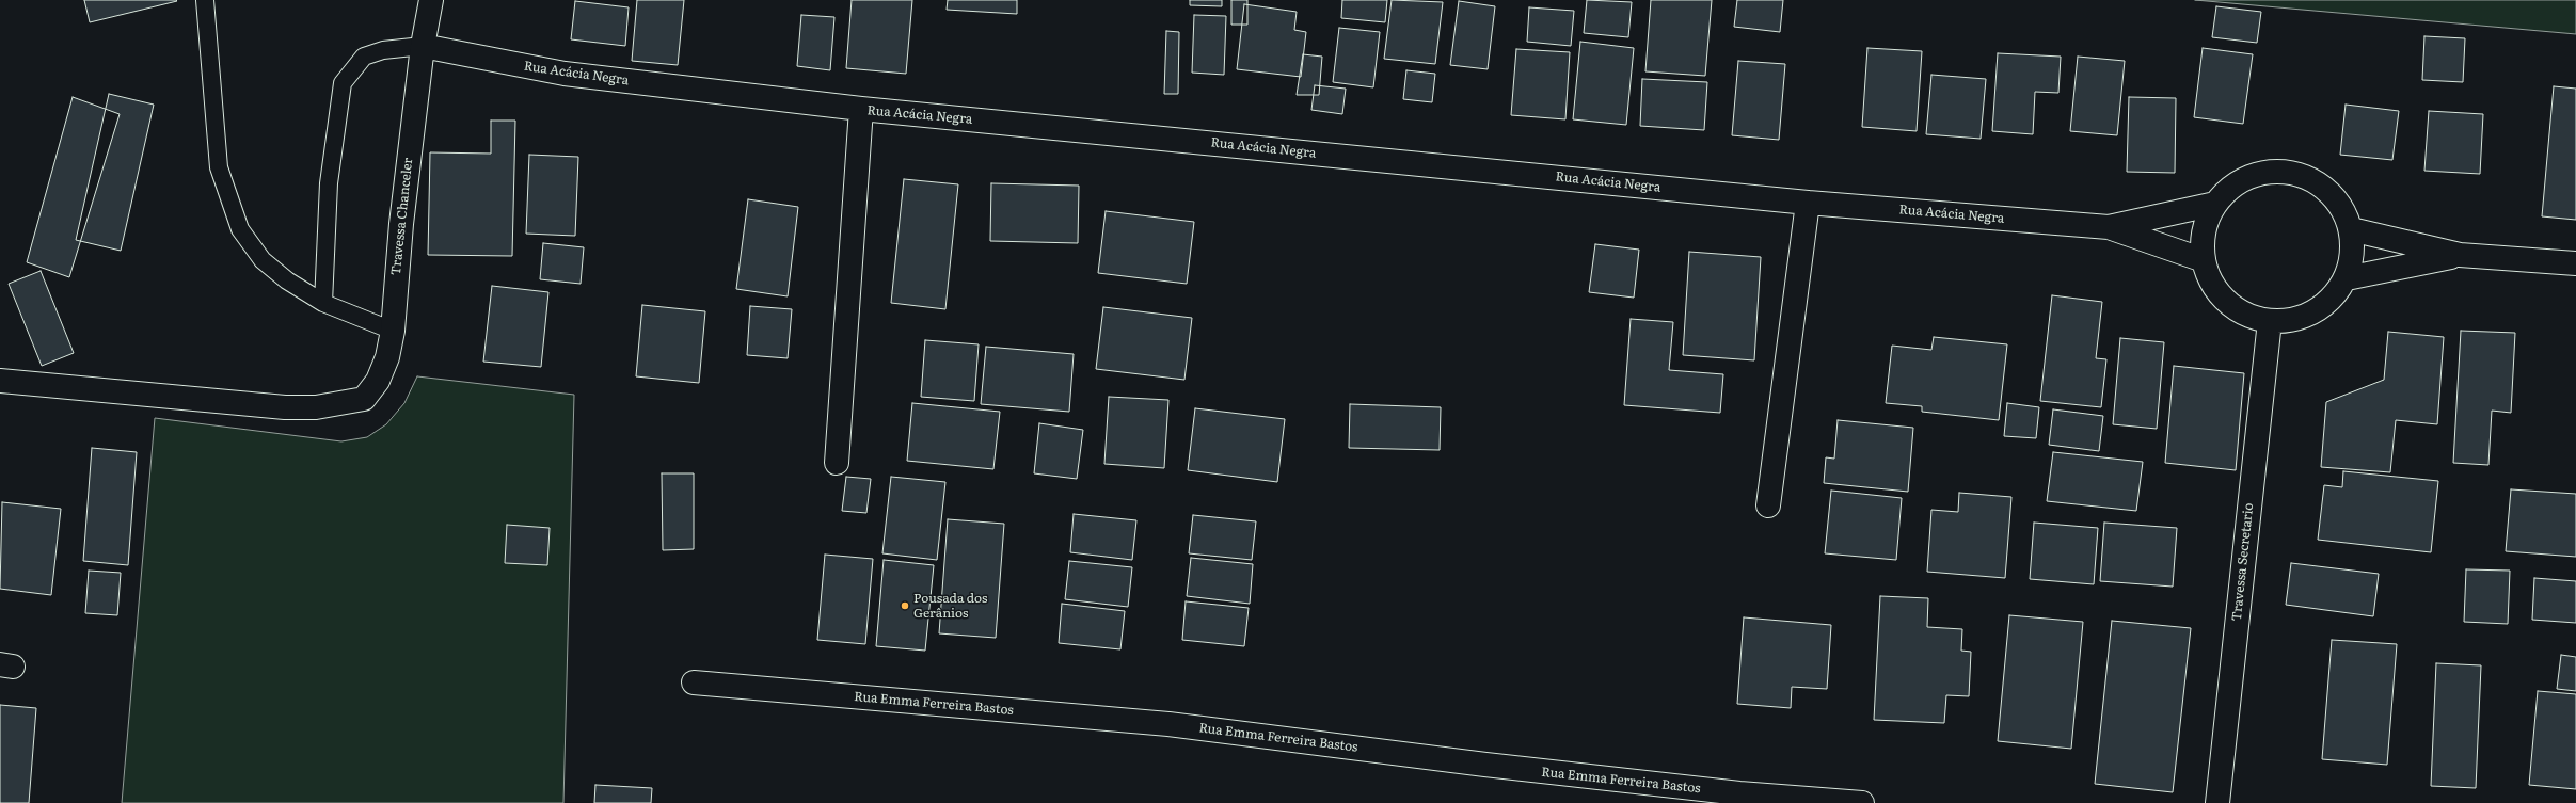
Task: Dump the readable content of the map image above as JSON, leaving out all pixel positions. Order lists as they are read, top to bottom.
{
  "streets": {
    "street": [
      "Rua Acácia Negra",
      "Travessa Chanceler",
      "Travessa Secretario",
      "Rua Emma Ferreira Bastos"
    ]
  },
  "crossings": [
    ["Rua Acácia Negra", "Travessa Chanceler"],
    ["Rua Acácia Negra", "Travessa Secretario"]
  ],
  "places": ["Pousada dos Gerânios"]
}
